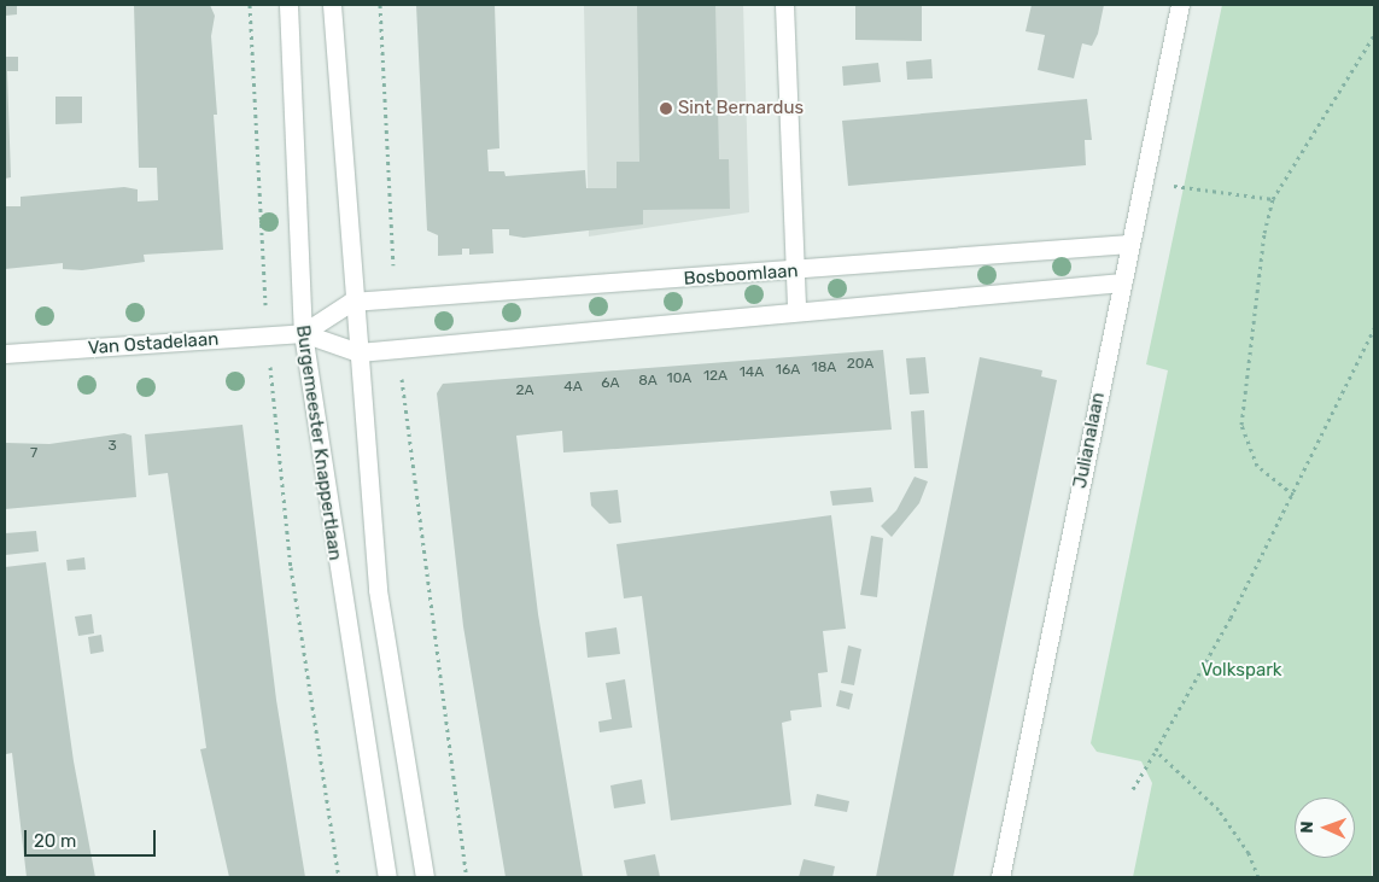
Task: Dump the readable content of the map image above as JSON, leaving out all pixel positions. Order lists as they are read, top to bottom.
{
  "streets": {
    "street": [
      "Bosboomlaan",
      "Van Ostadelaan",
      "Julianalaan",
      "Burgemeester Knappertlaan"
    ]
  },
  "crossings": [
    ["Bosboomlaan", "Julianalaan"],
    ["Van Ostadelaan", "Burgemeester Knappertlaan"]
  ],
  "parks": ["Volkspark"],
  "places": ["Sint Bernardus"],
  "house_numbers": [
    "20A",
    "18A",
    "16A",
    "14A",
    "12A",
    "10A",
    "8A",
    "6A",
    "4A",
    "2A",
    "3",
    "7"
  ],
  "scale_bar": "20 m",
  "north": "left"
}
